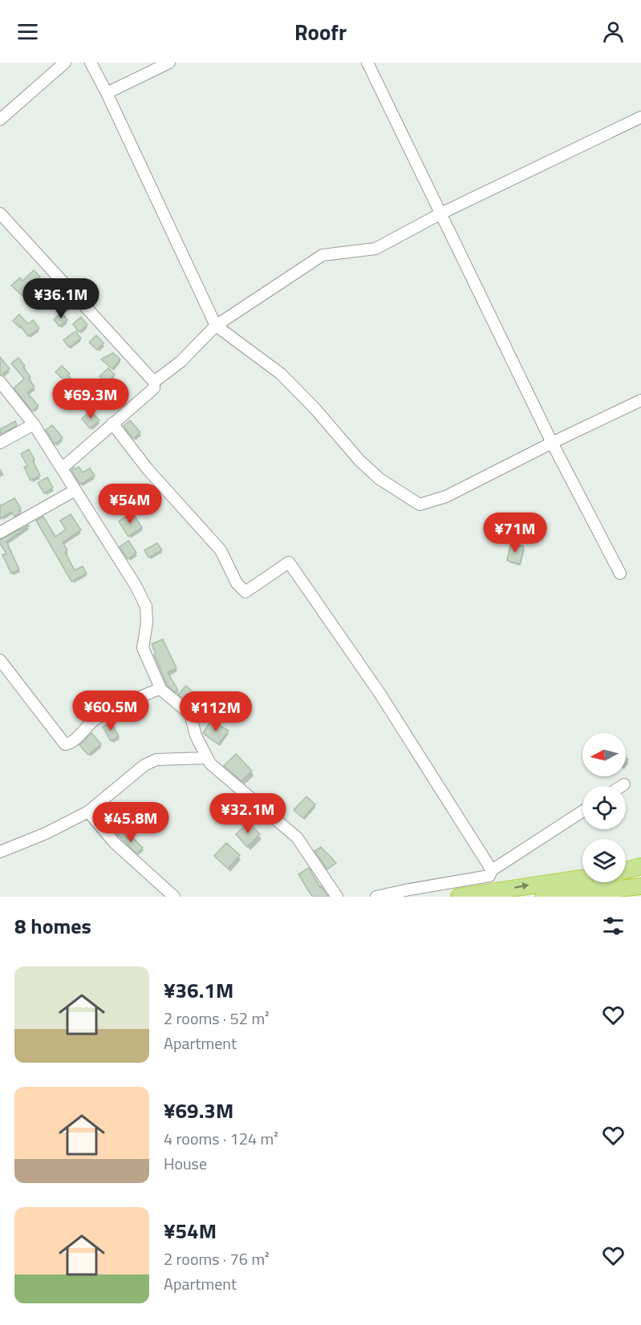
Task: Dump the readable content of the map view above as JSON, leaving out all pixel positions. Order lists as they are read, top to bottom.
{
  "north": "left",
  "page": {
    "header": "Roofr",
    "price": [
      "¥36.1M",
      "¥69.3M",
      "¥54M",
      "¥71M",
      "¥60.5M",
      "¥112M",
      "¥32.1M",
      "¥45.8M"
    ],
    "heading": "8 homes",
    "list": [
      {
        "name": "¥36.1M",
        "note": "2 rooms · 52 m² · Apartment"
      },
      {
        "name": "¥69.3M",
        "note": "4 rooms · 124 m² · House"
      },
      {
        "name": "¥54M",
        "note": "2 rooms · 76 m² · Apartment"
      }
    ]
  }
}
